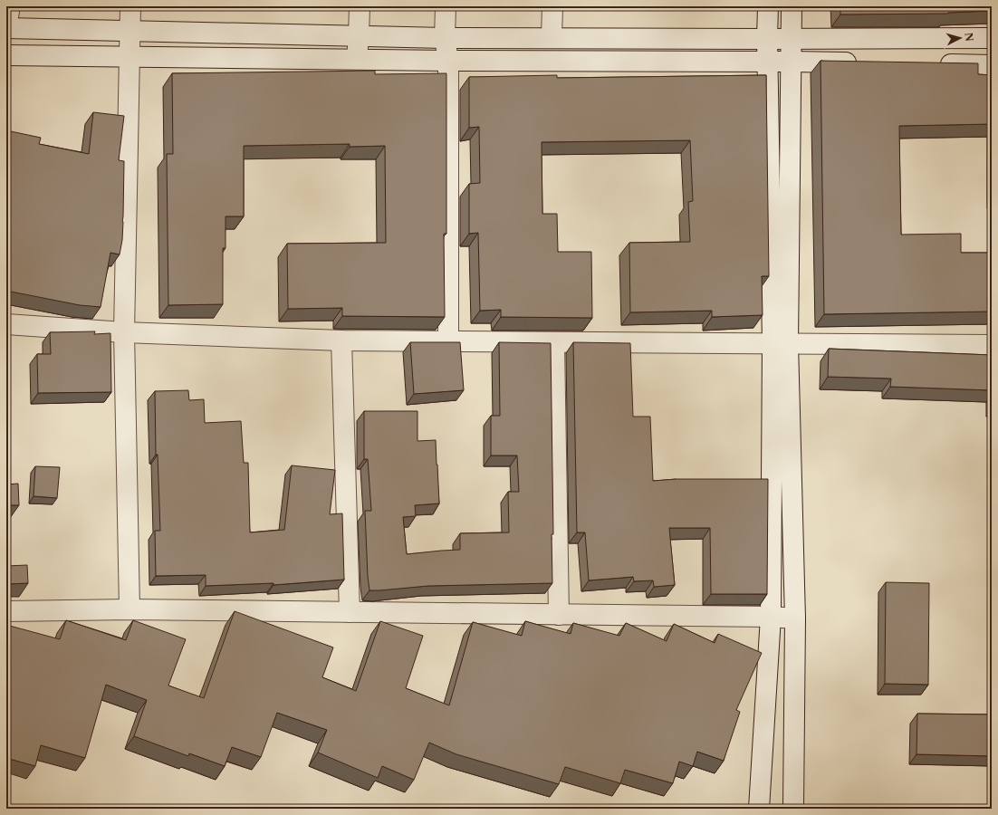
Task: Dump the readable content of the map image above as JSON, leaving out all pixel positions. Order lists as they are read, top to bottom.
{
  "north": "right"
}
